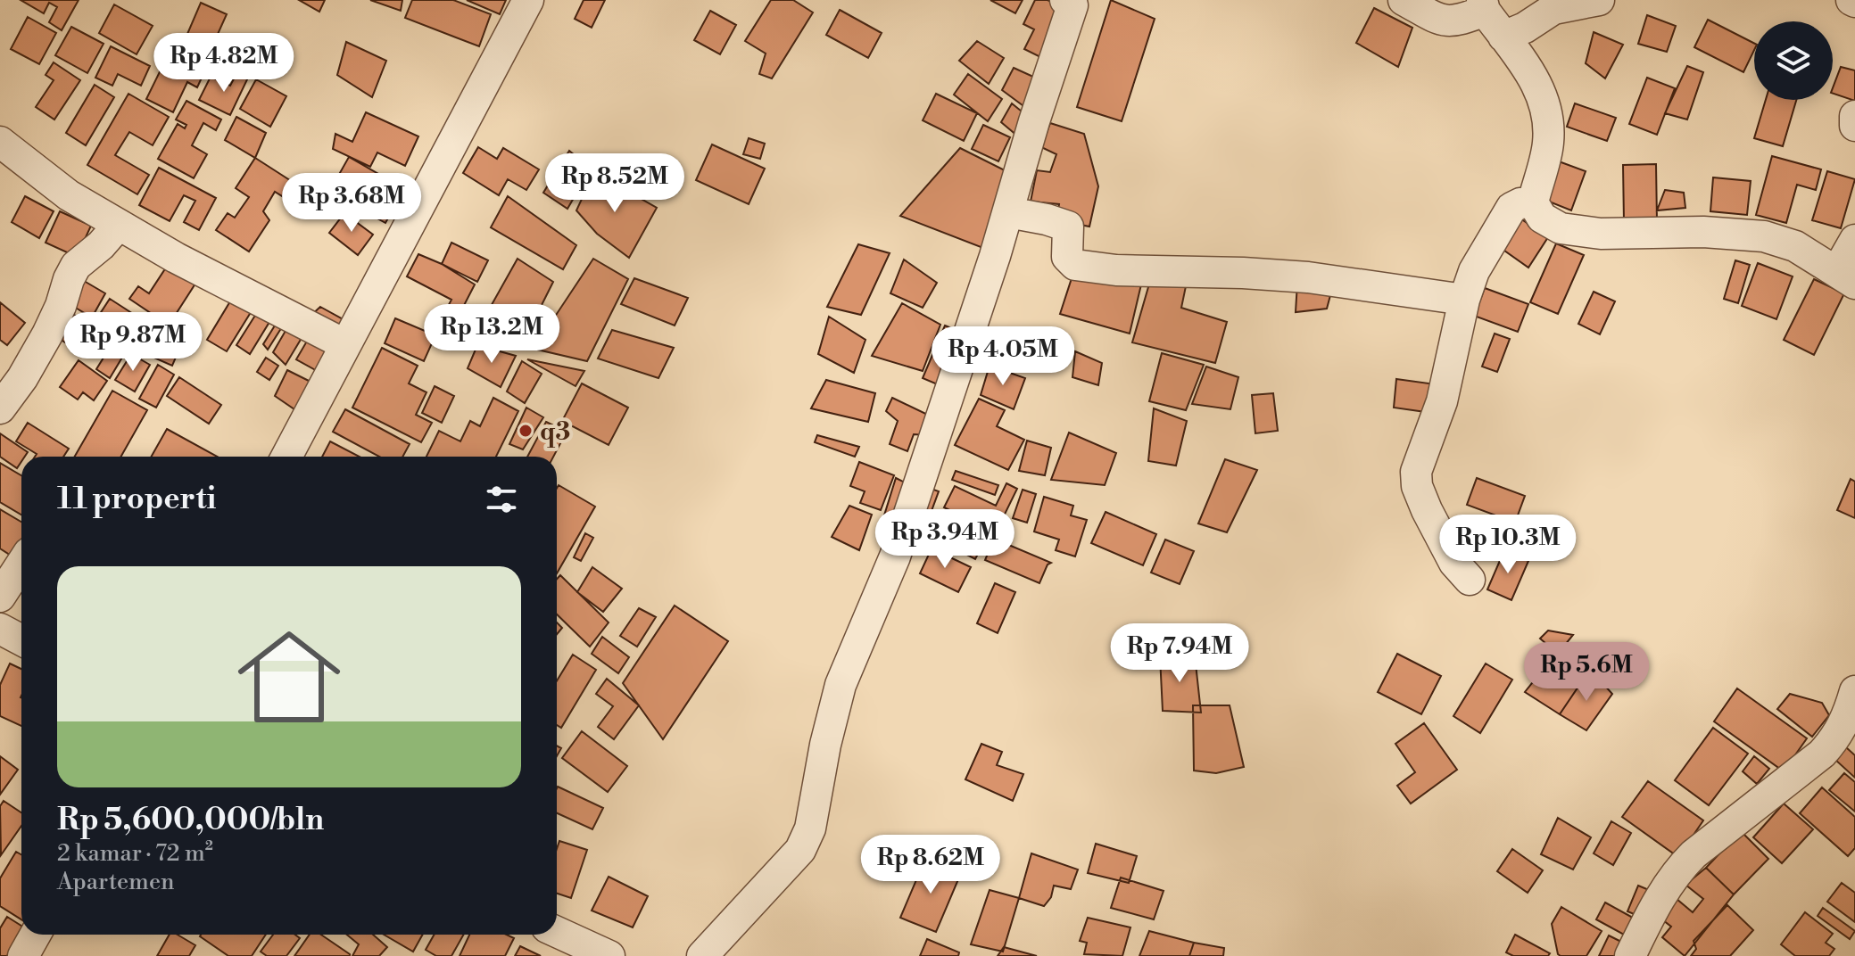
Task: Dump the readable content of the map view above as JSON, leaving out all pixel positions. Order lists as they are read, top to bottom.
{
  "places": ["q3"],
  "page": {
    "price": [
      "Rp 4.82M",
      "Rp 8.52M",
      "Rp 3.68M",
      "Rp 13.2M",
      "Rp 9.87M",
      "Rp 4.05M",
      "Rp 3.94M",
      "Rp 10.3M",
      "Rp 7.94M",
      "Rp 5.6M",
      "Rp 8.62M"
    ],
    "heading": "11 properti",
    "list": [
      {
        "name": "Rp 5,600,000/bln",
        "note": "2 kamar · 72 m² · Apartemen"
      }
    ]
  }
}
